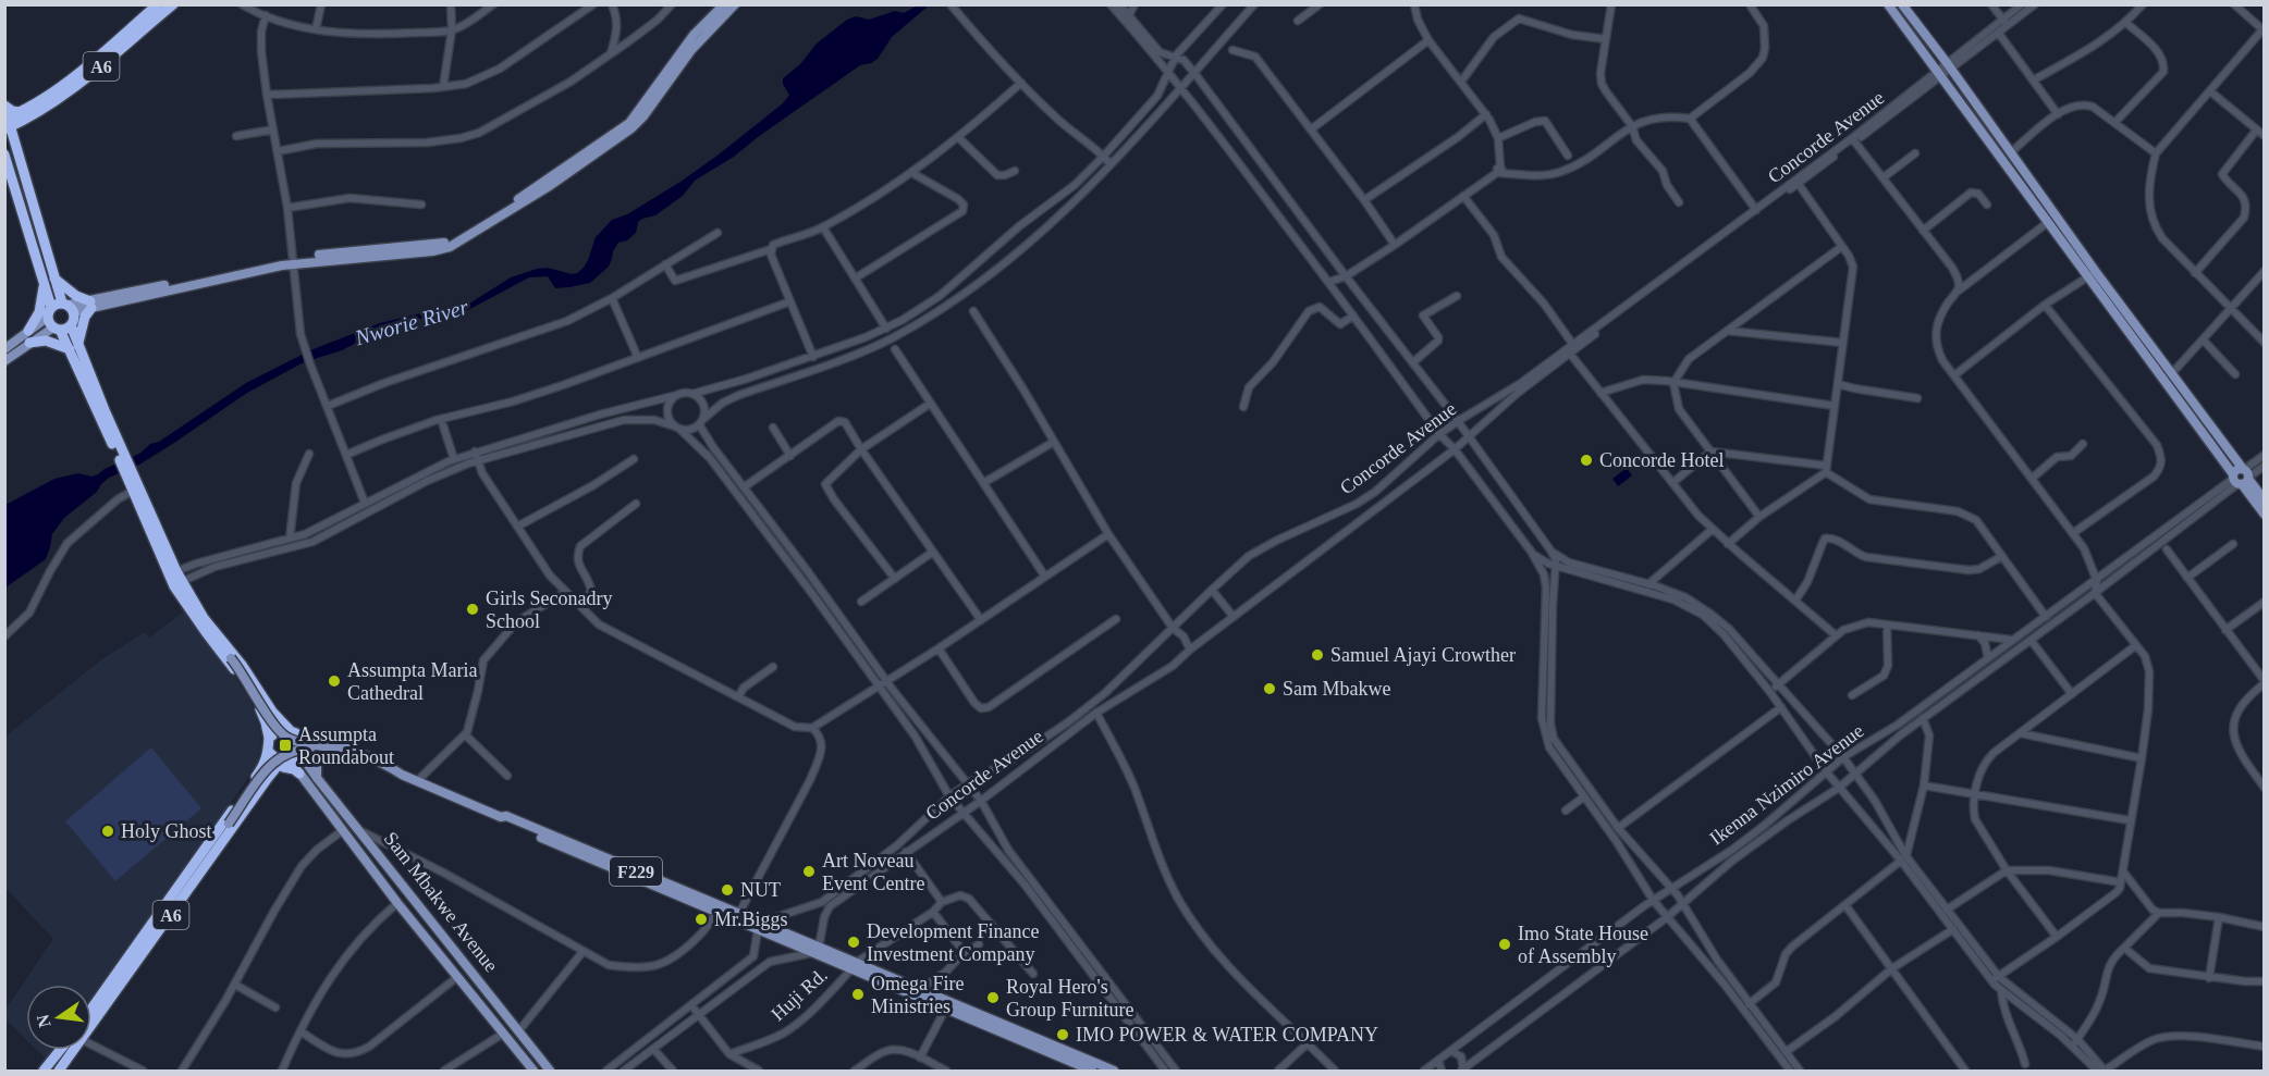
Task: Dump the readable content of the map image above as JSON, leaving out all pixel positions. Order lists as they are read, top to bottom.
{
  "streets": {
    "highway": ["A6"],
    "main road": ["F229", "Sam Mbakwe Avenue"],
    "street": ["Concorde Avenue", "Ikenna Nzimiro Avenue", "Huji Rd."]
  },
  "crossings": [
    ["A6", "Sam Mbakwe Avenue"],
    ["Concorde Avenue", "F229"],
    ["F229", "Huji Rd."]
  ],
  "water": ["Nworie River"],
  "places": {
    "other": [
      "Concorde Hotel",
      "Girls Seconadry School",
      "Samuel Ajayi Crowther",
      "Assumpta Maria Cathedral",
      "Sam Mbakwe",
      "Holy Ghost",
      "Art Noveau Event Centre",
      "NUT",
      "Mr.Biggs",
      "Development Finance Investment Company",
      "Imo State House of Assembly",
      "Omega Fire Ministries",
      "Royal Hero's Group Furniture",
      "IMO POWER & WATER COMPANY"
    ],
    "transit": ["Assumpta Roundabout"]
  },
  "north": "left"
}
